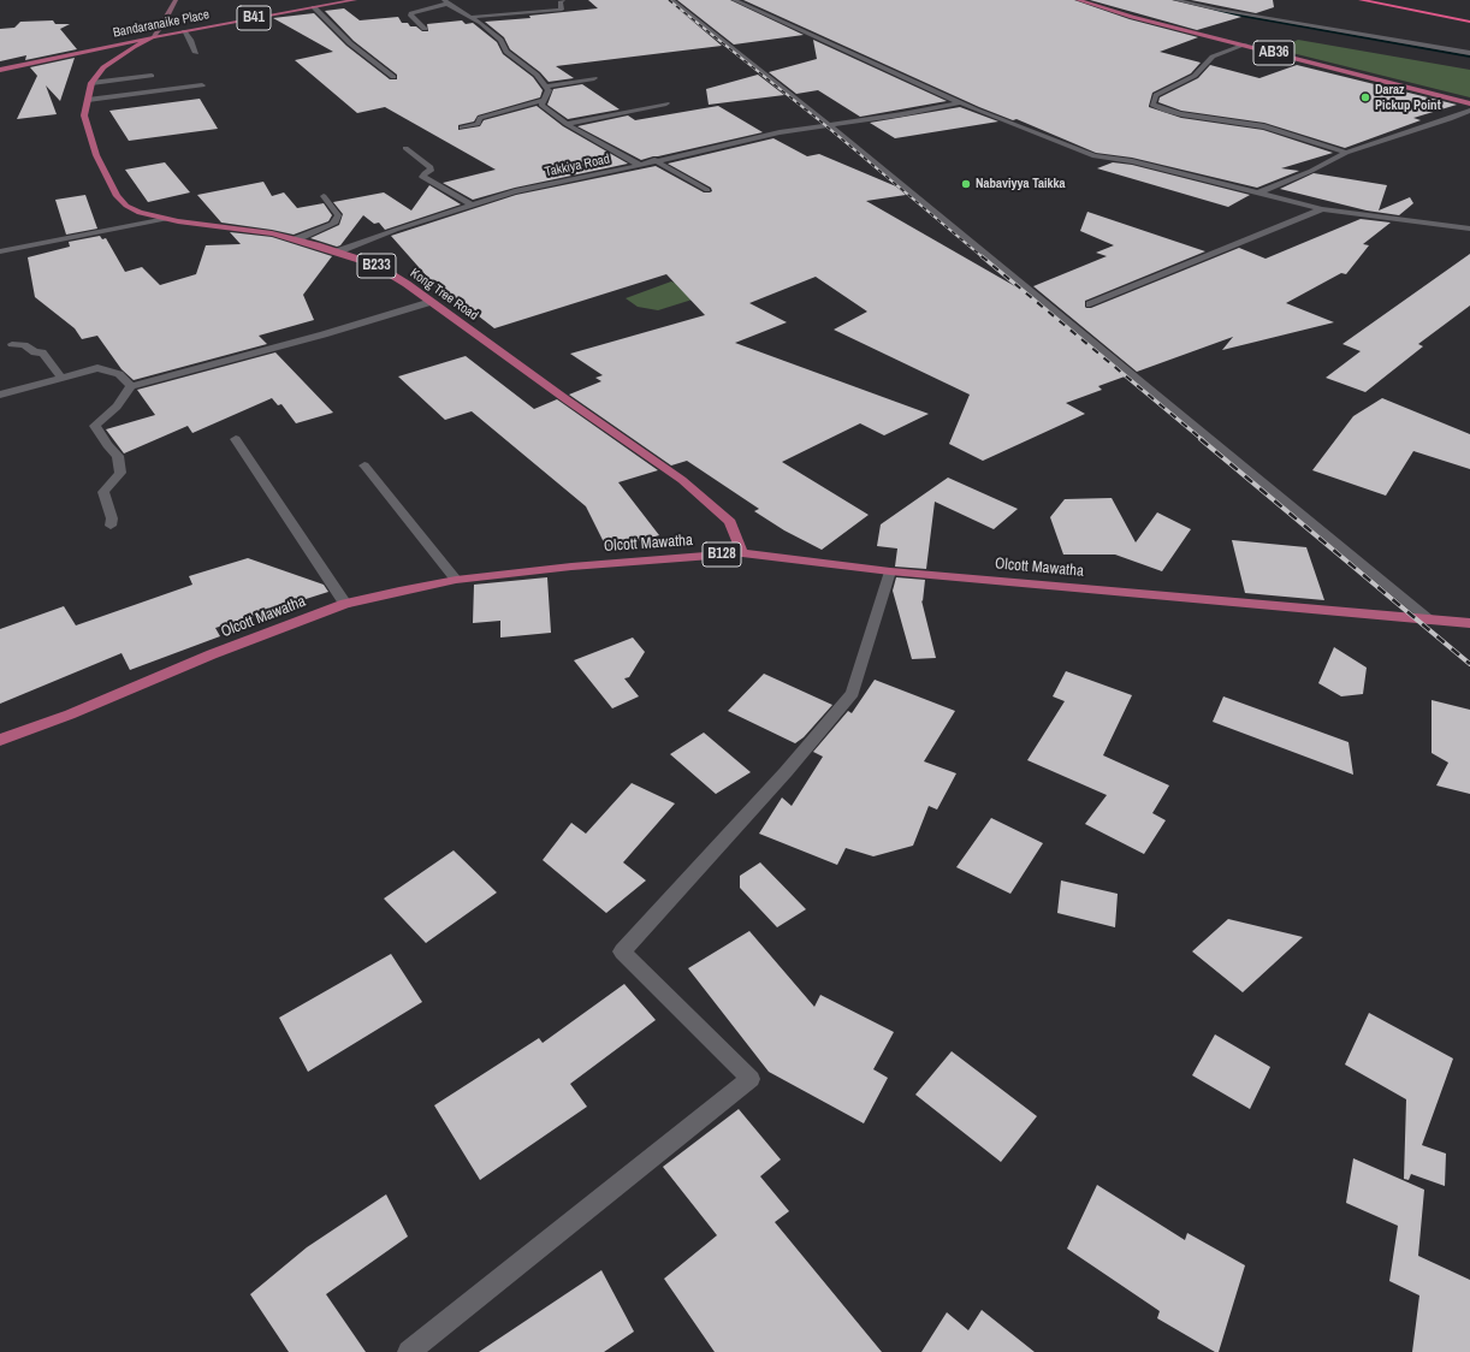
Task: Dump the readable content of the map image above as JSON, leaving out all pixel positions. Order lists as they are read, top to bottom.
{
  "streets": {
    "main road": [
      "B41",
      "Bandaranaike Place",
      "AB36",
      "B233",
      "Kong Tree Road",
      "Olcott Mawatha",
      "B128"
    ],
    "street": ["Takkiya Road"]
  },
  "crossings": [
    ["Bandaranaike Place", "Kong Tree Road"],
    ["Takkiya Road", "Kong Tree Road"],
    ["Kong Tree Road", "Olcott Mawatha"]
  ],
  "places": ["Daraz Pickup Point", "Nabaviyya Taikka"]
}
